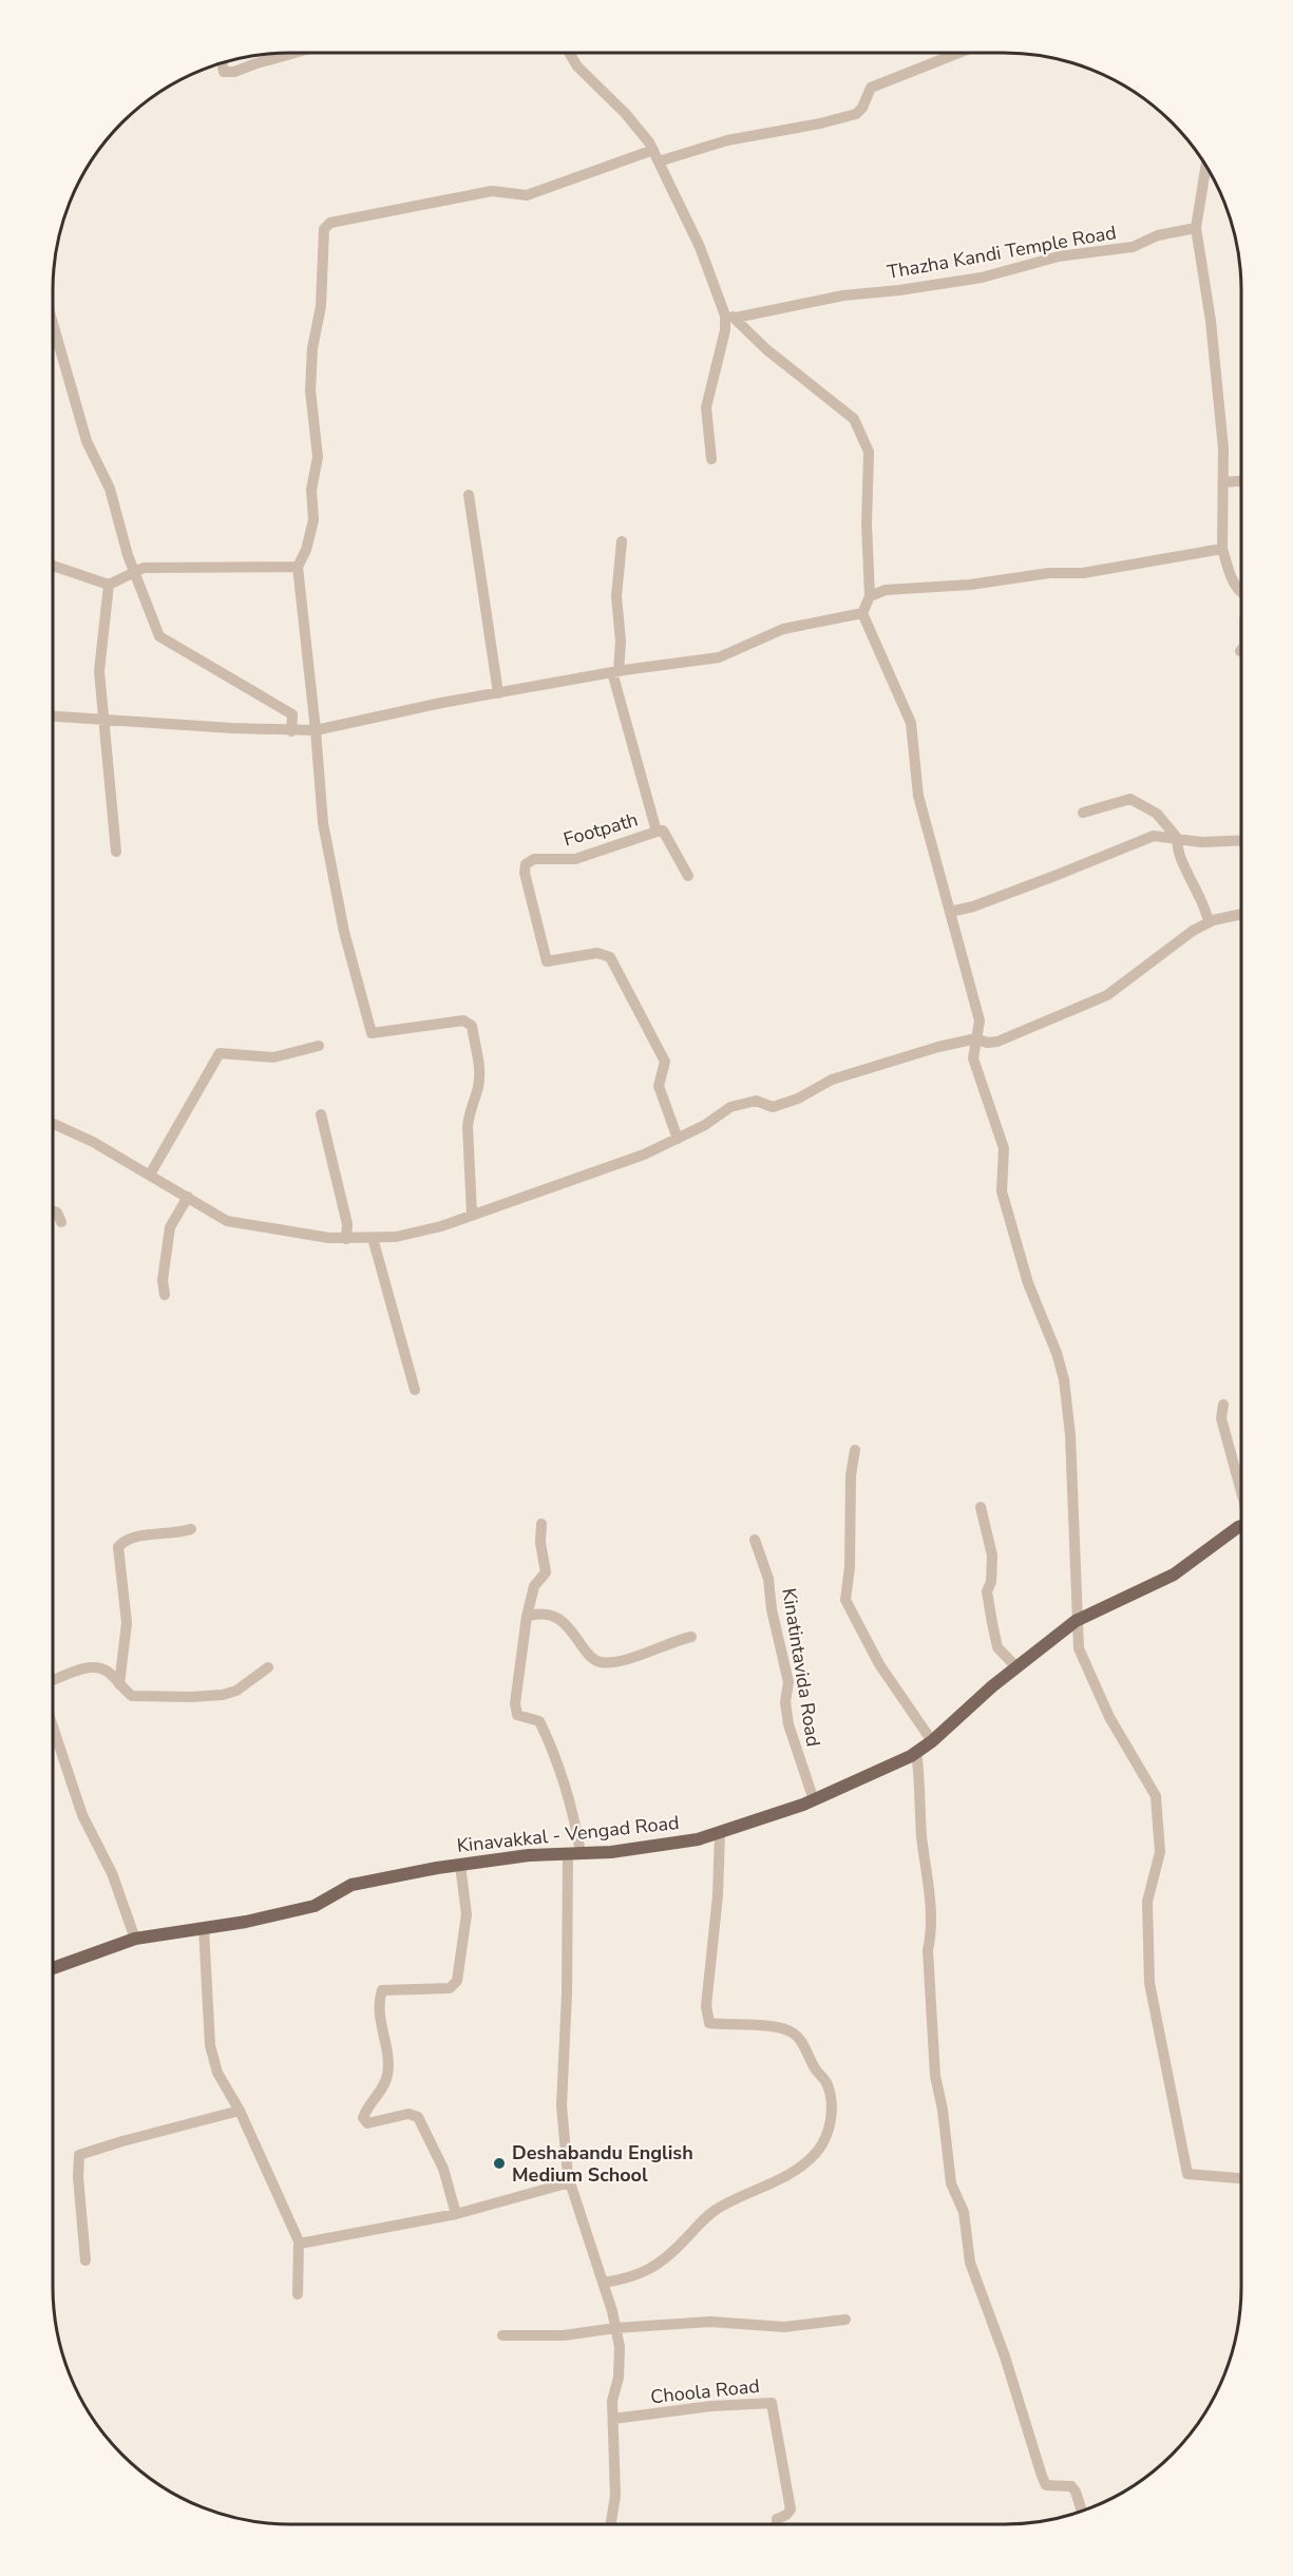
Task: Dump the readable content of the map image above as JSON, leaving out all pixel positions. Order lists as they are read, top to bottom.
{
  "streets": {
    "main road": ["Kinavakkal - Vengad Road"],
    "street": [
      "Thazha Kandi Temple Road",
      "Footpath",
      "Kinatintavida Road",
      "Choola Road"
    ]
  },
  "crossings": [
    ["Kinatintavida Road", "Kinavakkal - Vengad Road"]
  ],
  "places": ["Deshabandu English Medium School"]
}
